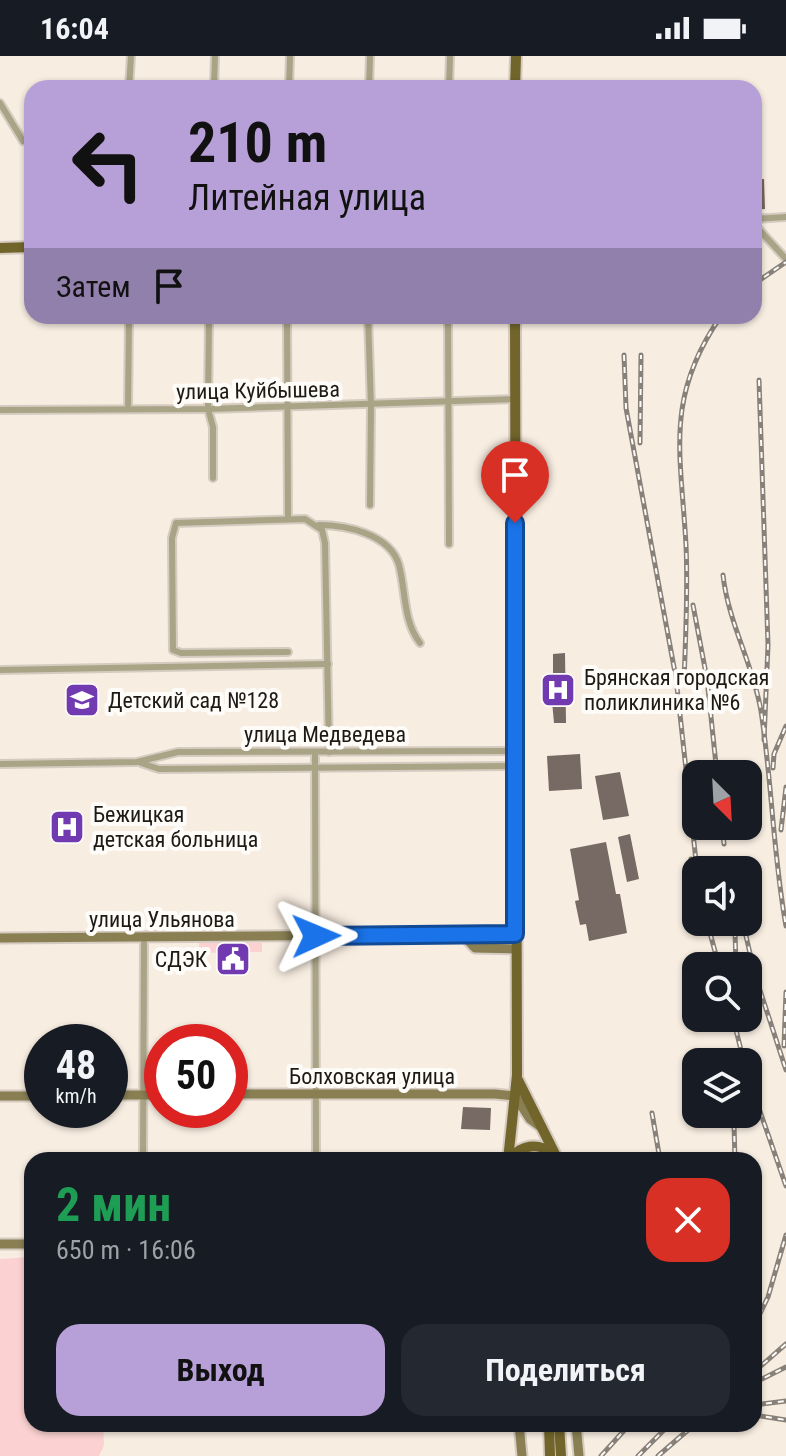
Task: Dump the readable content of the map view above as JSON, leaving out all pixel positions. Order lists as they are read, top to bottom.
{
  "streets": {
    "main road": ["улица Ульянова", "Болховская улица"],
    "street": ["улица Куйбышева", "улица Медведева"]
  },
  "places": {
    "hospital": ["Брянская городская поликлиника №6", "Бежицкая детская больница"],
    "school or university": ["Детский сад №128"],
    "public building": ["СДЭК"]
  },
  "north": "bottom right",
  "page": {
    "status": "16:04",
    "turn": ["210 m", "Литейная улица"],
    "then": "Затем",
    "speed": "48 km/h",
    "limit": "50",
    "heading": ["2 мин", "650 m · 16:06"],
    "buttons": ["Выход", "Поделиться"]
  }
}
